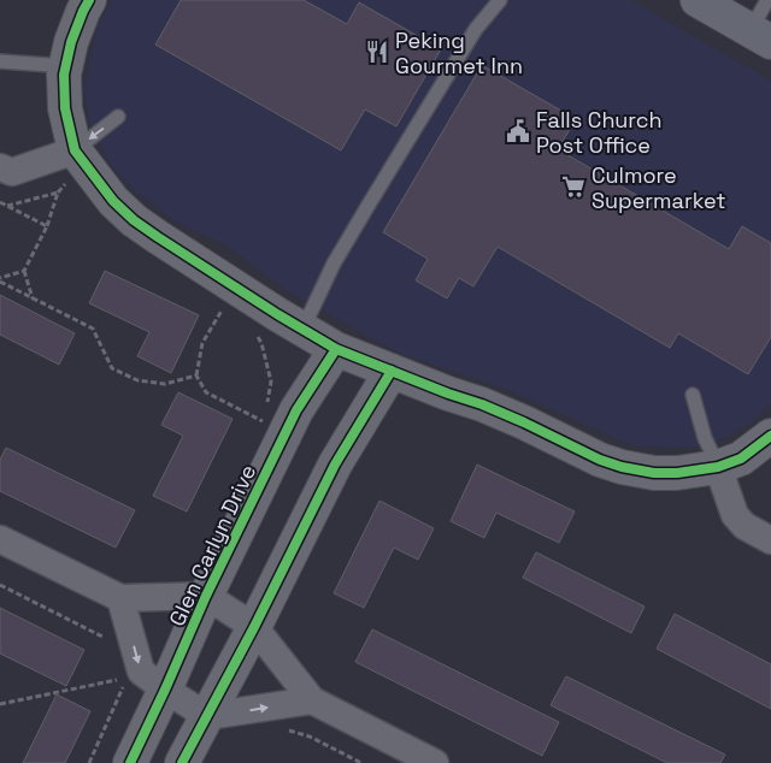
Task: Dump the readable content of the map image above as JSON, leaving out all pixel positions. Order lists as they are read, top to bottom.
{
  "streets": {
    "street": ["Glen Carlyn Drive"]
  },
  "places": {
    "restaurant": ["Peking Gourmet Inn"],
    "public building": ["Falls Church Post Office"],
    "supermarket": ["Culmore Supermarket"]
  }
}
